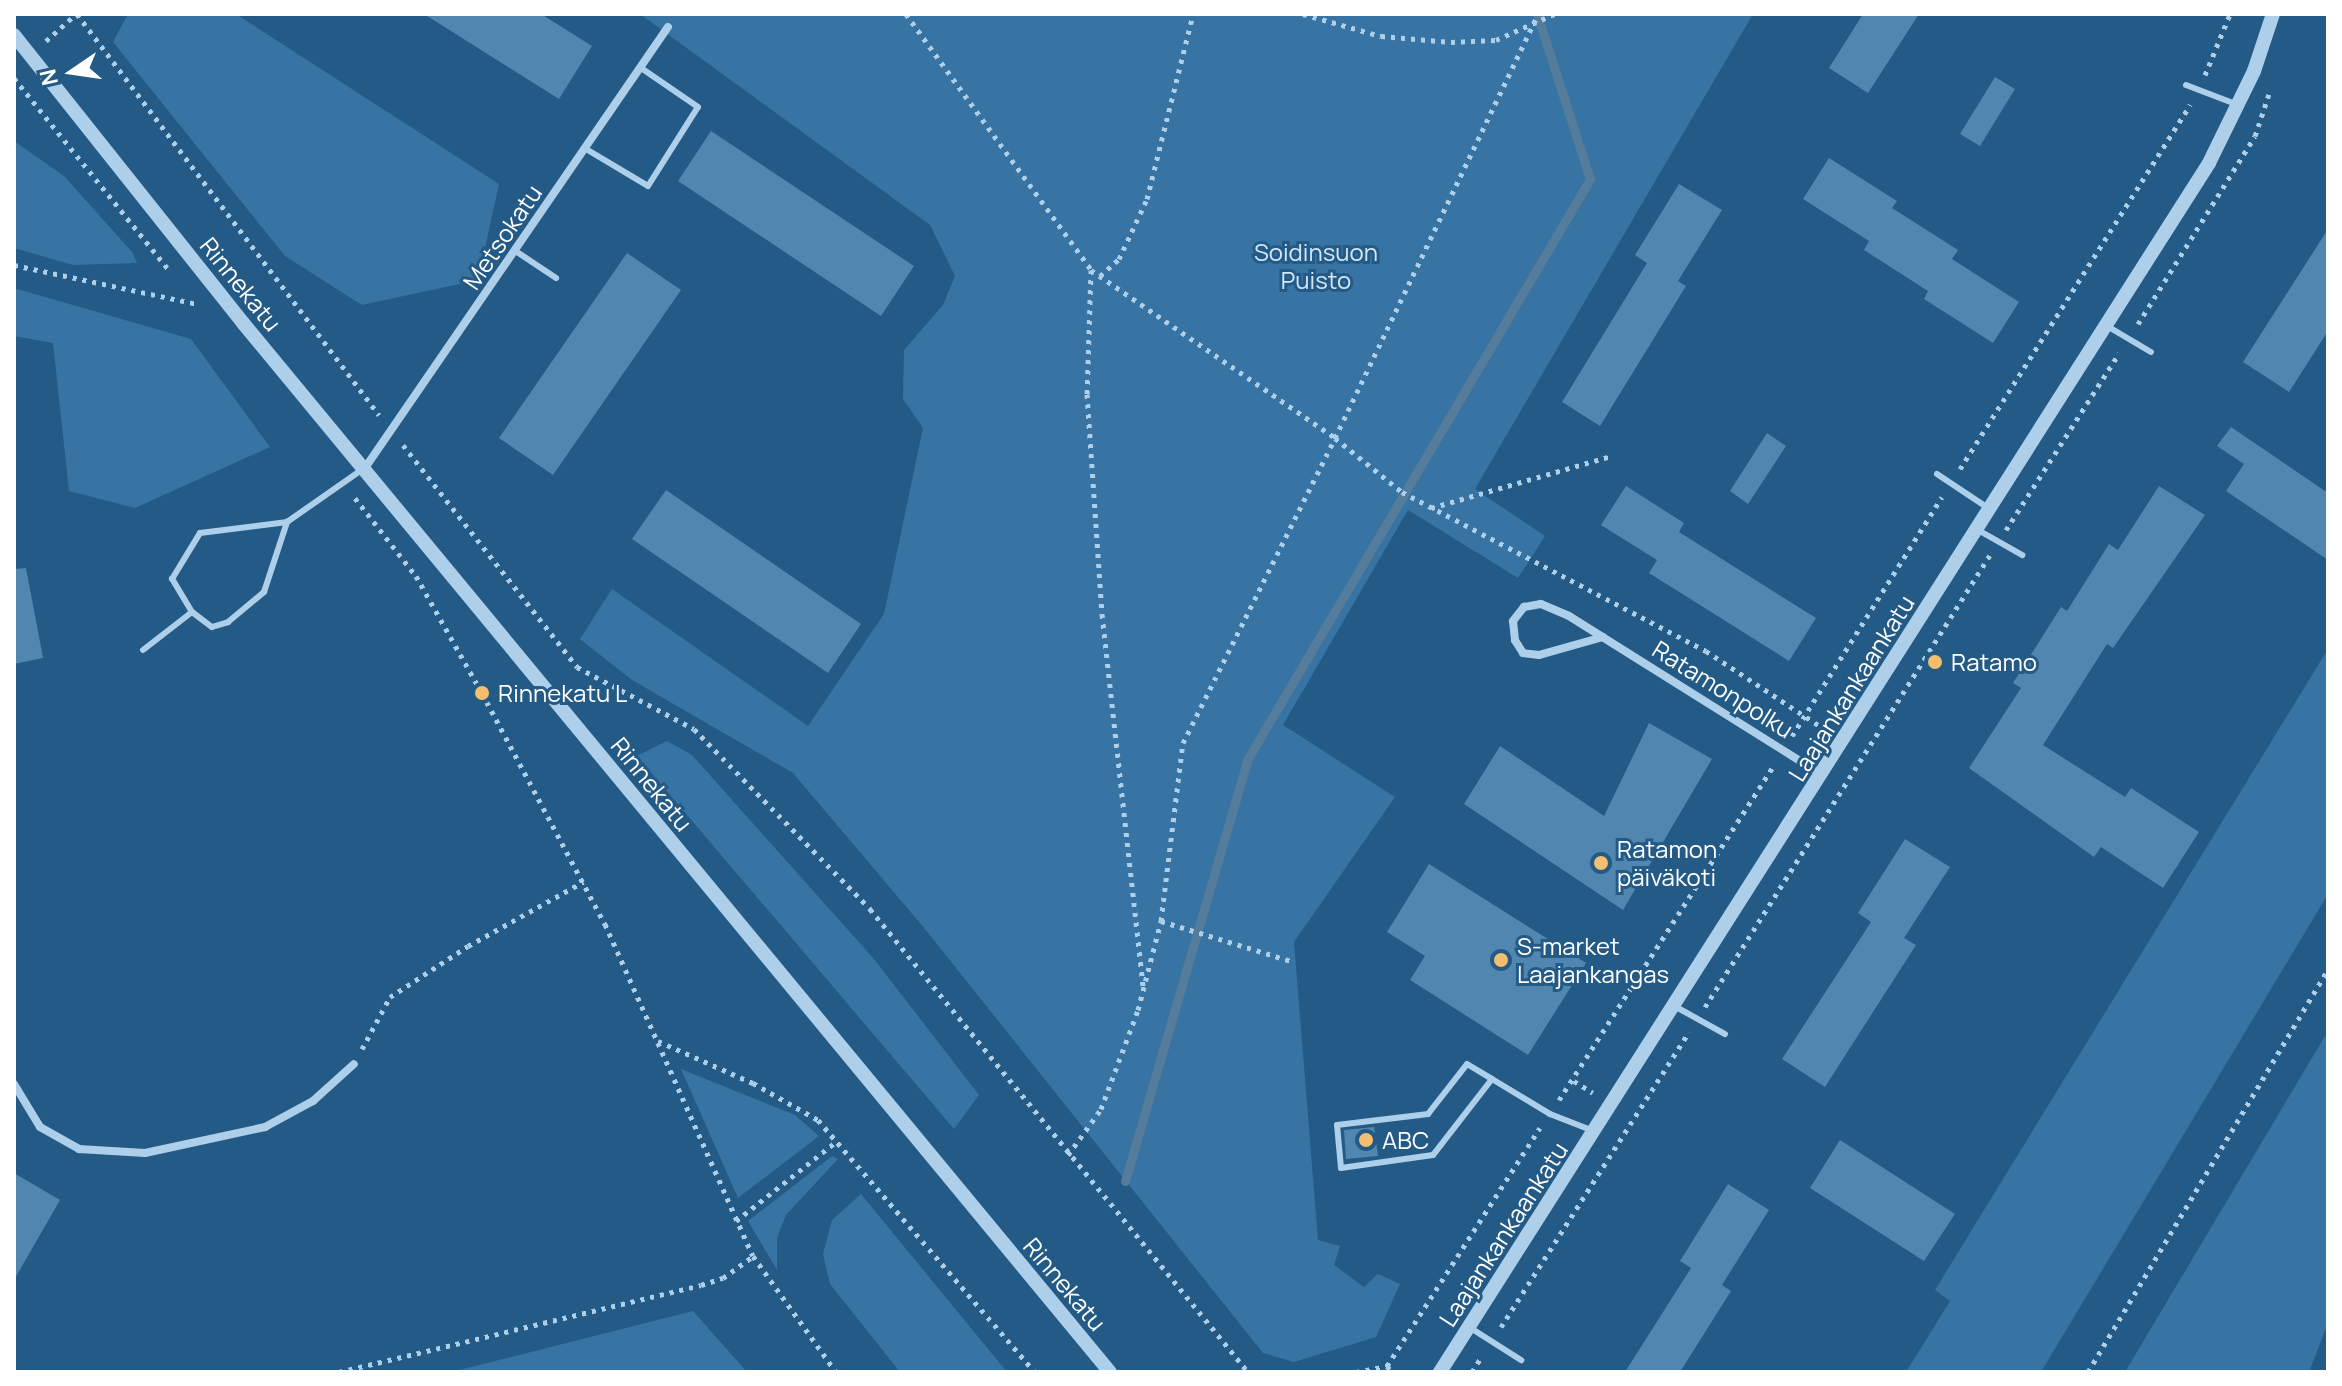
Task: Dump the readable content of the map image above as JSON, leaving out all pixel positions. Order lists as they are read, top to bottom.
{
  "streets": {
    "street": [
      "Metsokatu",
      "Rinnekatu",
      "Laajankankaankatu",
      "Ratamonpolku"
    ]
  },
  "crossings": [
    ["Metsokatu", "Rinnekatu"],
    ["Laajankankaankatu", "Ratamonpolku"]
  ],
  "parks": ["Soidinsuon Puisto"],
  "places": [
    "Ratamo",
    "Rinnekatu L",
    "Ratamon päiväkoti",
    "S-market Laajankangas",
    "ABC"
  ],
  "north": "left"
}
